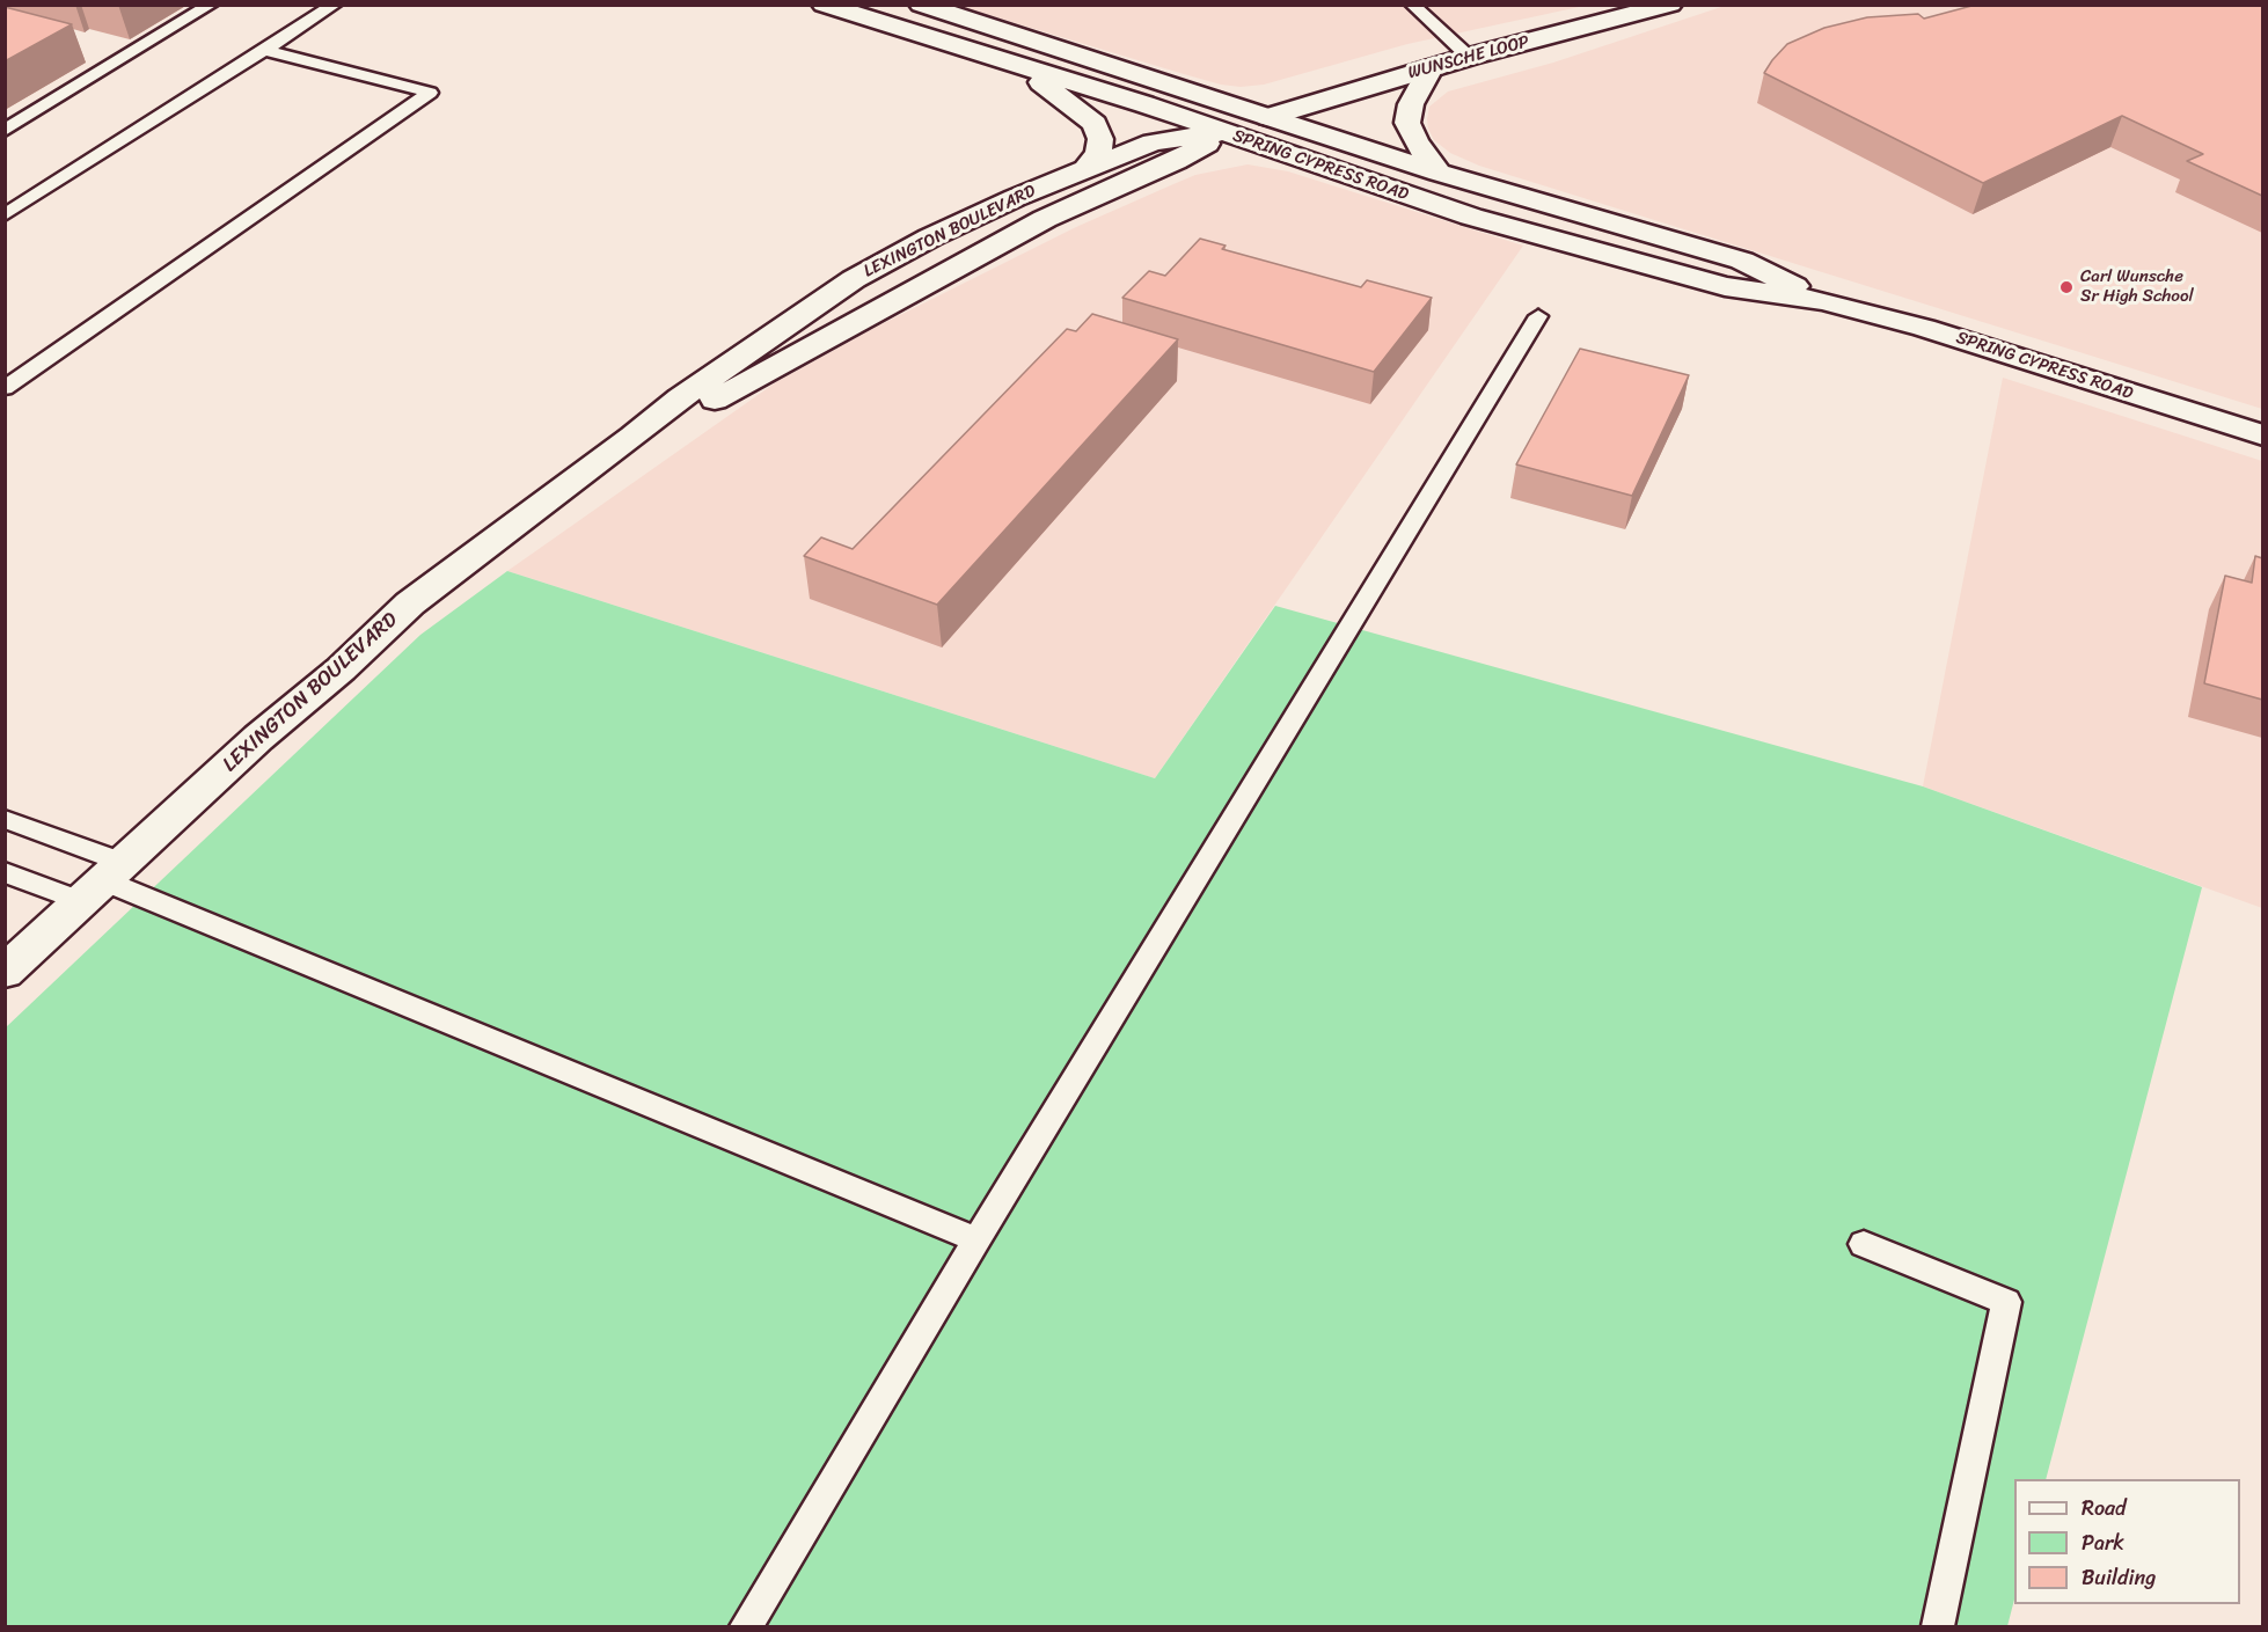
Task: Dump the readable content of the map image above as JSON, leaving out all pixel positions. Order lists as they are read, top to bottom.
{
  "streets": {
    "main road": ["WUNSCHE LOOP", "SPRING CYPRESS ROAD", "LEXINGTON BOULEVARD"]
  },
  "crossings": [
    ["WUNSCHE LOOP", "SPRING CYPRESS ROAD"],
    ["WUNSCHE LOOP", "LEXINGTON BOULEVARD"],
    ["SPRING CYPRESS ROAD", "LEXINGTON BOULEVARD"]
  ],
  "places": ["Carl Wunsche Sr High School"],
  "legend": ["Road", "Park", "Building"]
}
